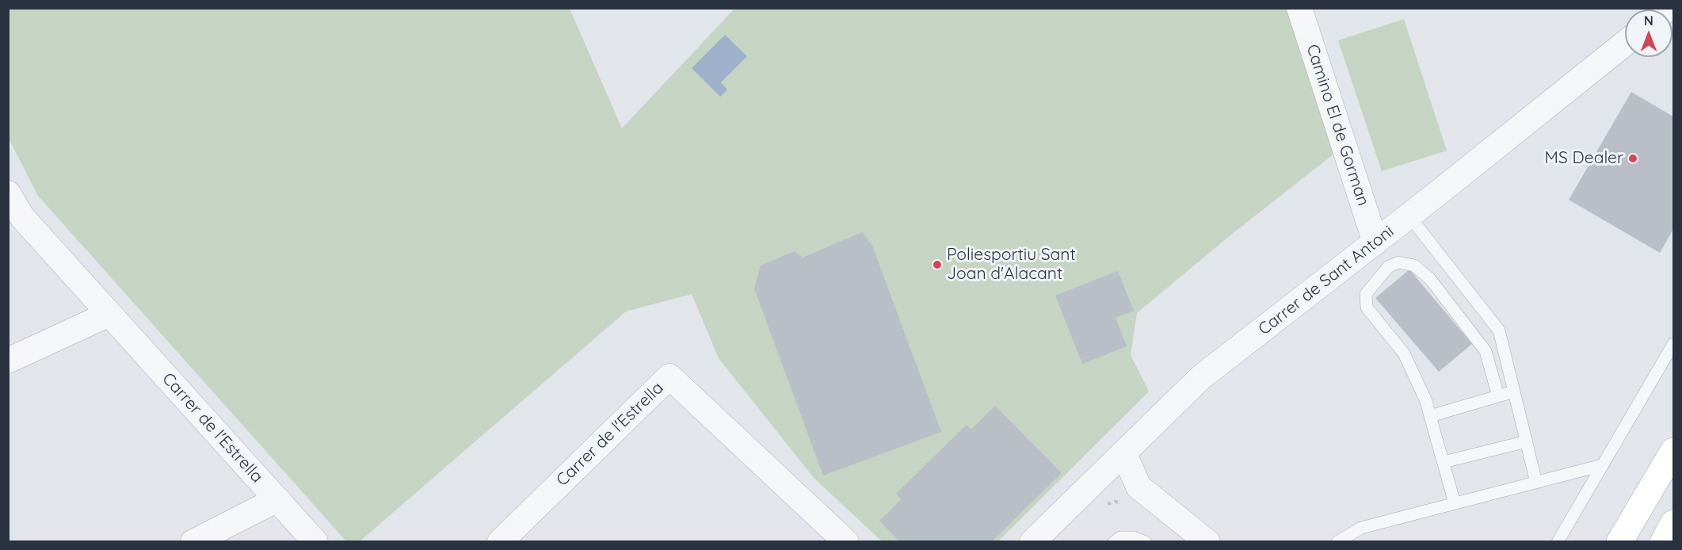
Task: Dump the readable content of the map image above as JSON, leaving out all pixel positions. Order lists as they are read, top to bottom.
{
  "streets": {
    "street": ["Camino El de Gorman", "Carrer de Sant Antoni", "Carrer de l'Estrella"]
  },
  "crossings": [
    ["Camino El de Gorman", "Carrer de Sant Antoni"]
  ],
  "places": ["MS Dealer", "Poliesportiu Sant Joan d'Alacant"],
  "north": "top"
}
